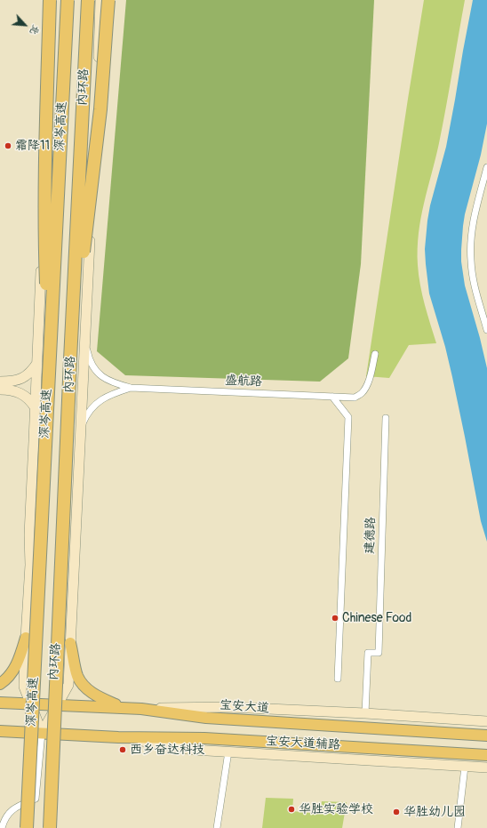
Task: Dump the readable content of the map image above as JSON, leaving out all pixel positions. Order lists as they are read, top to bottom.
{
  "streets": {
    "highway": ["深岑高速"],
    "main road": ["内环路", "宝安大道", "宝安大道辅路"],
    "street": ["盛航路", "建德路"]
  },
  "crossings": [
    ["内环路", "宝安大道"]
  ],
  "places": [
    "霜降11",
    "Chinese Food",
    "西乡奋达科技",
    "华胜实验学校",
    "华胜幼儿园"
  ],
  "north": "bottom right"
}
